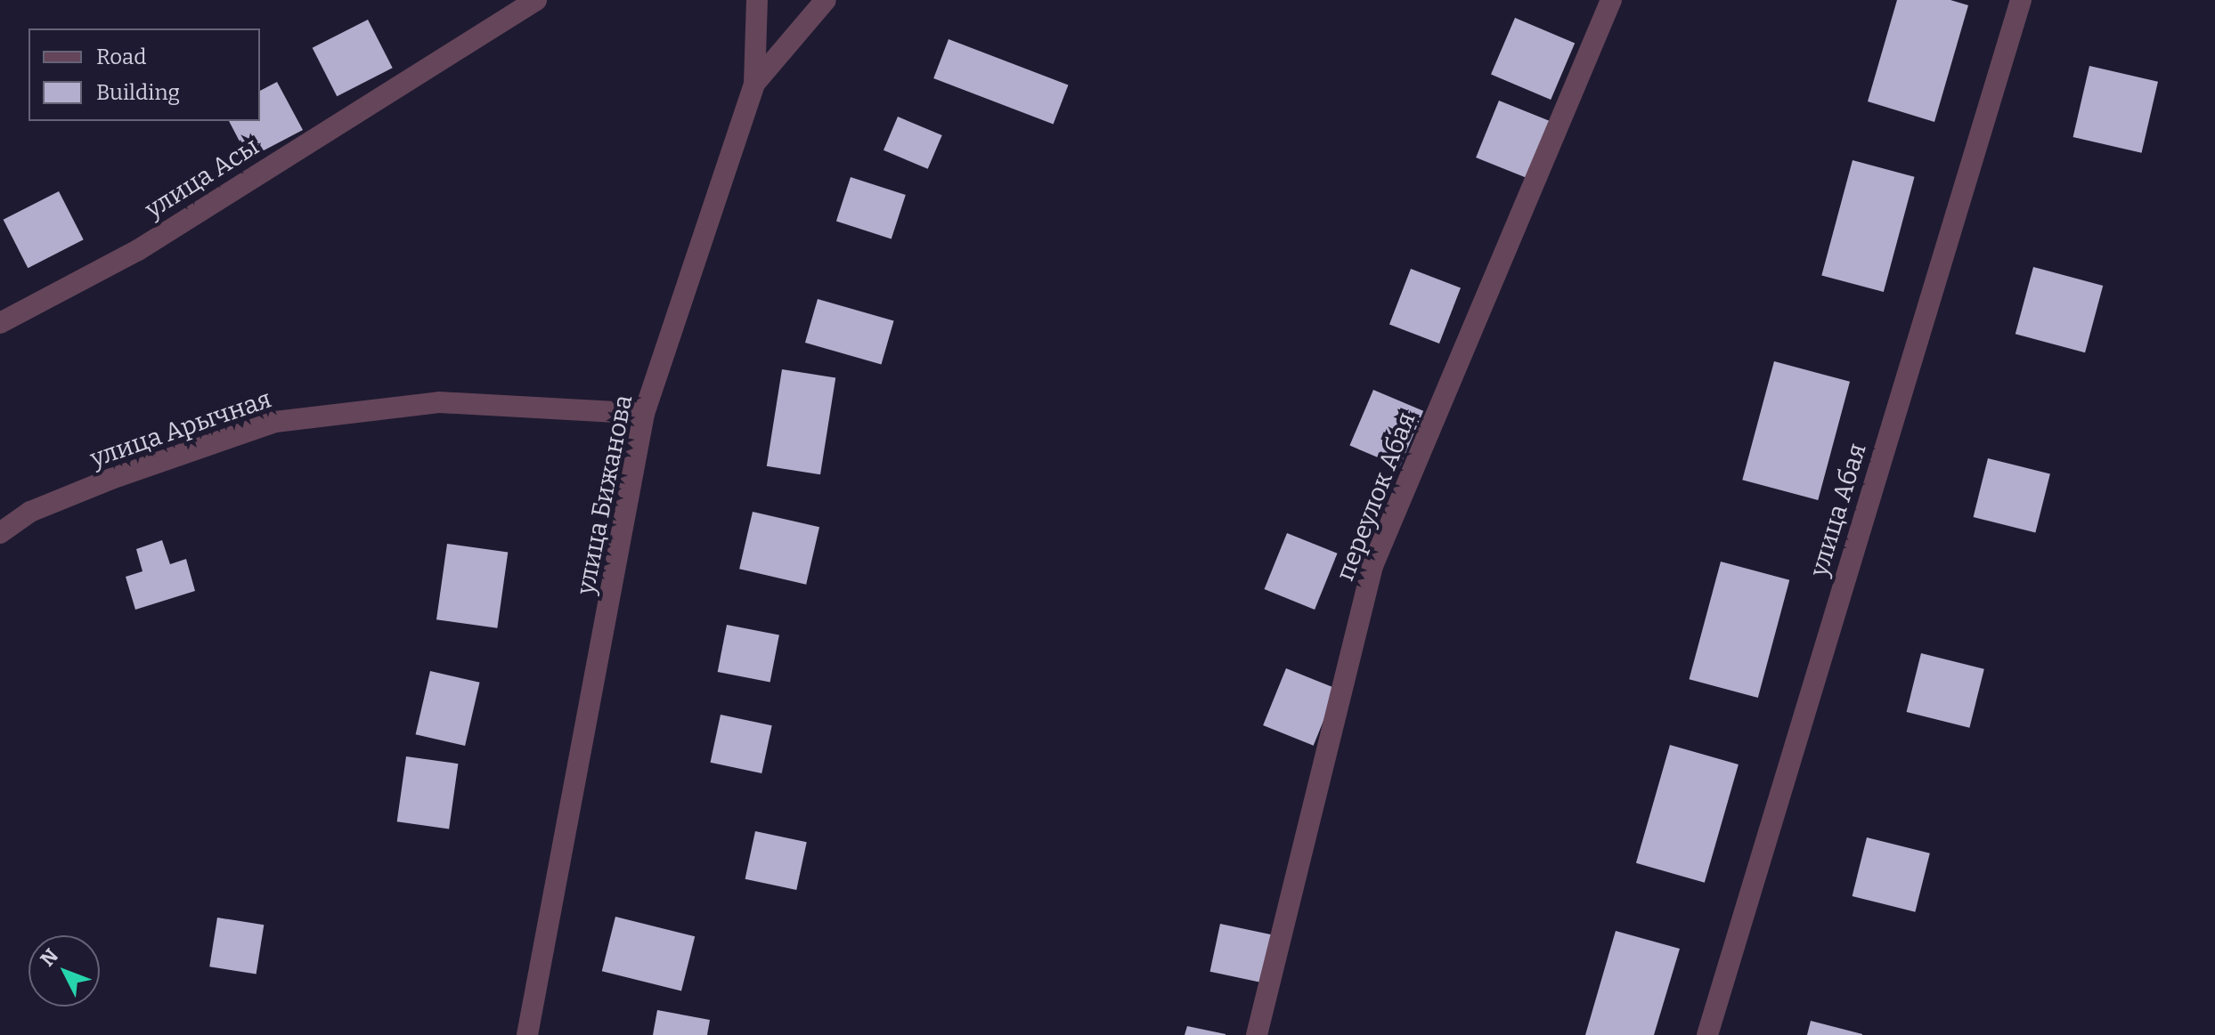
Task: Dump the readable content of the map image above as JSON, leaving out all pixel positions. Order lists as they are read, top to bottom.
{
  "streets": {
    "street": [
      "улица Асы",
      "улица Арычная",
      "улица Бижанова",
      "переулок Абая",
      "улица Абая"
    ]
  },
  "crossings": [
    ["улица Арычная", "улица Бижанова"]
  ],
  "legend": ["Road", "Building"],
  "north": "top left"
}
